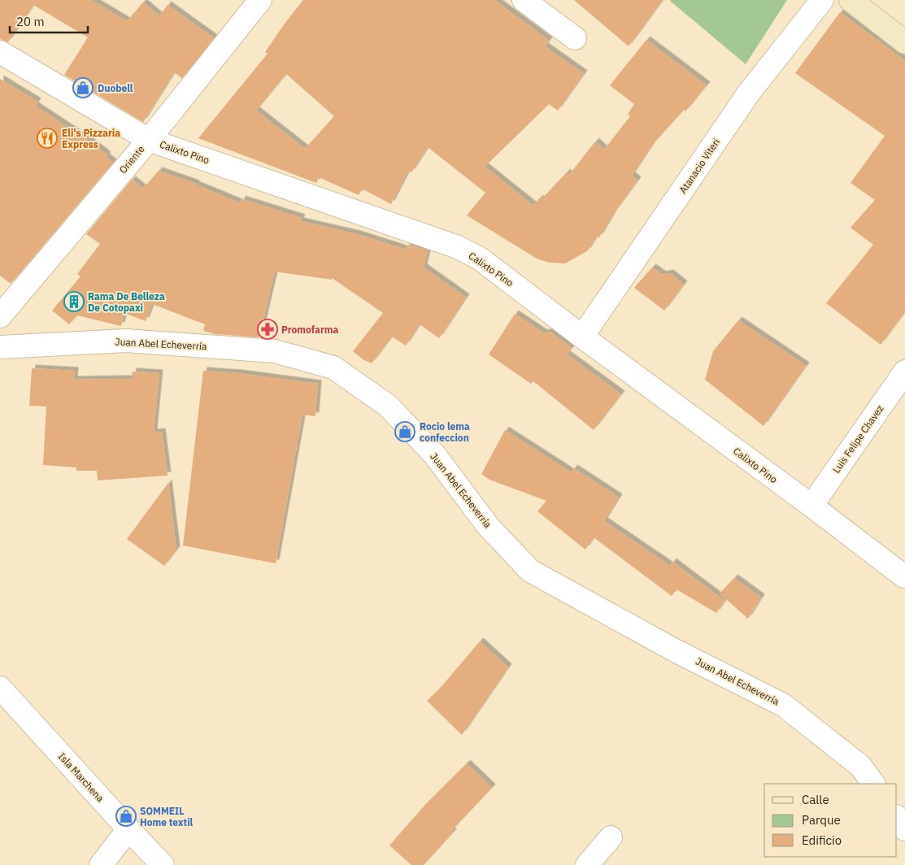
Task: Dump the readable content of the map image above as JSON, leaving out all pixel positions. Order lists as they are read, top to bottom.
{
  "streets": {
    "street": [
      "Calixto Pino",
      "Oriente",
      "Atanacio Viteri",
      "Juan Abel Echeverría",
      "Luis Felipe Chavez",
      "Isla Marchena"
    ]
  },
  "crossings": [
    ["Calixto Pino", "Oriente"],
    ["Calixto Pino", "Atanacio Viteri"],
    ["Calixto Pino", "Luis Felipe Chavez"]
  ],
  "places": {
    "shop": ["Duobell", "Rocio lema confeccion", "SOMMEIL Home textil"],
    "restaurant": ["Eli's Pizzaria Express"],
    "building": ["Rama De Belleza De Cotopaxi"],
    "pharmacy": ["Promofarma"]
  },
  "legend": ["Calle", "Parque", "Edificio"],
  "scale_bar": "20 m"
}
